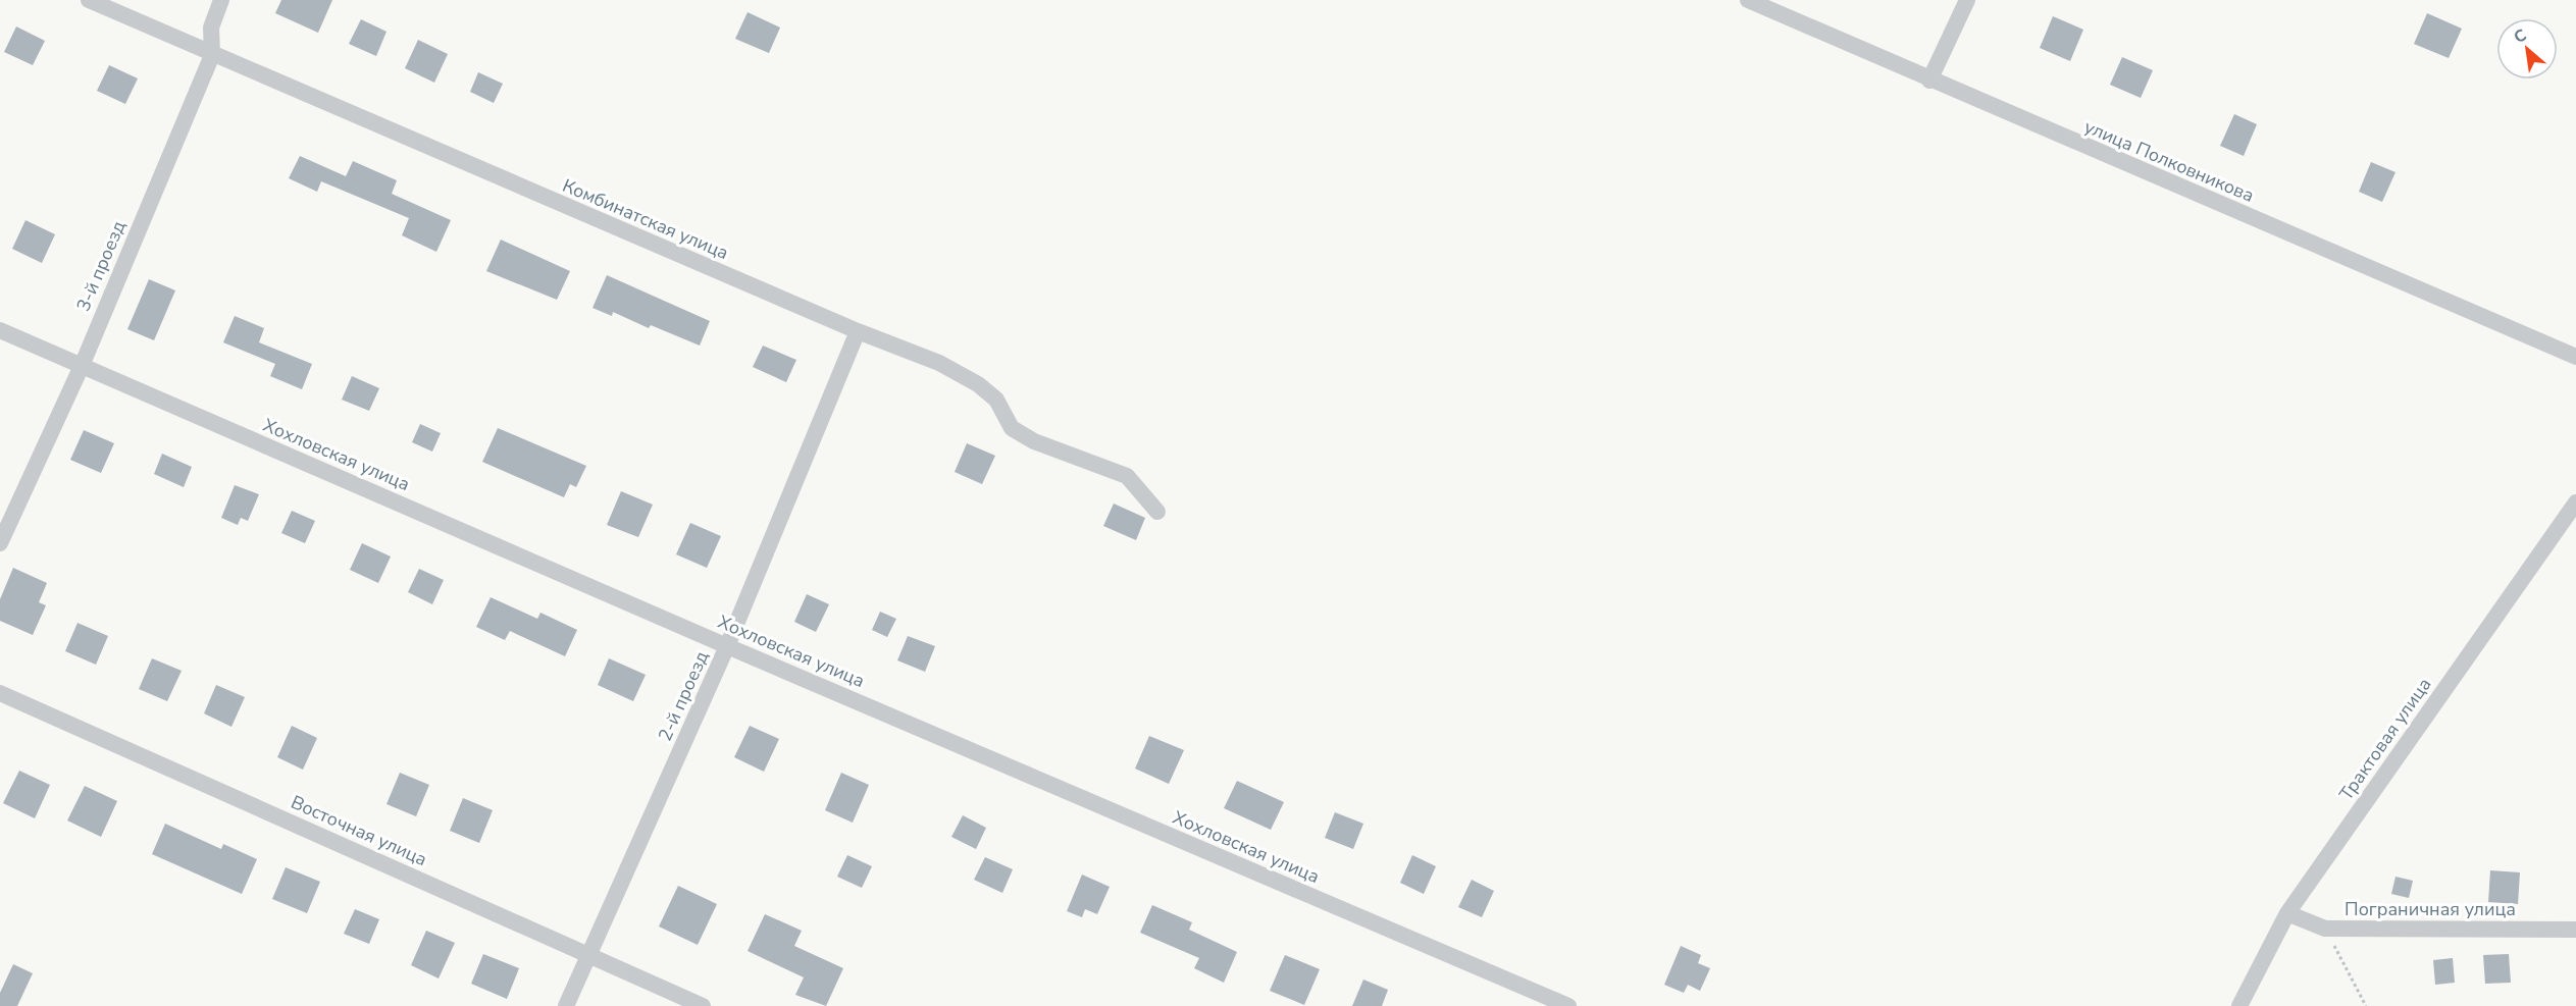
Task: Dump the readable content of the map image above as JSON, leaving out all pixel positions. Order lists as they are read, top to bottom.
{
  "streets": {
    "street": [
      "улица Полковникова",
      "Комбинатская улица",
      "3-й проезд",
      "Хохловская улица",
      "2-й проезд",
      "Трактовая улица",
      "Восточная улица",
      "Пограничная улица"
    ]
  },
  "crossings": [
    ["Комбинатская улица", "3-й проезд"],
    ["Комбинатская улица", "2-й проезд"],
    ["3-й проезд", "Хохловская улица"],
    ["Хохловская улица", "2-й проезд"],
    ["2-й проезд", "Восточная улица"],
    ["Трактовая улица", "Пограничная улица"]
  ],
  "north": "top left"
}
